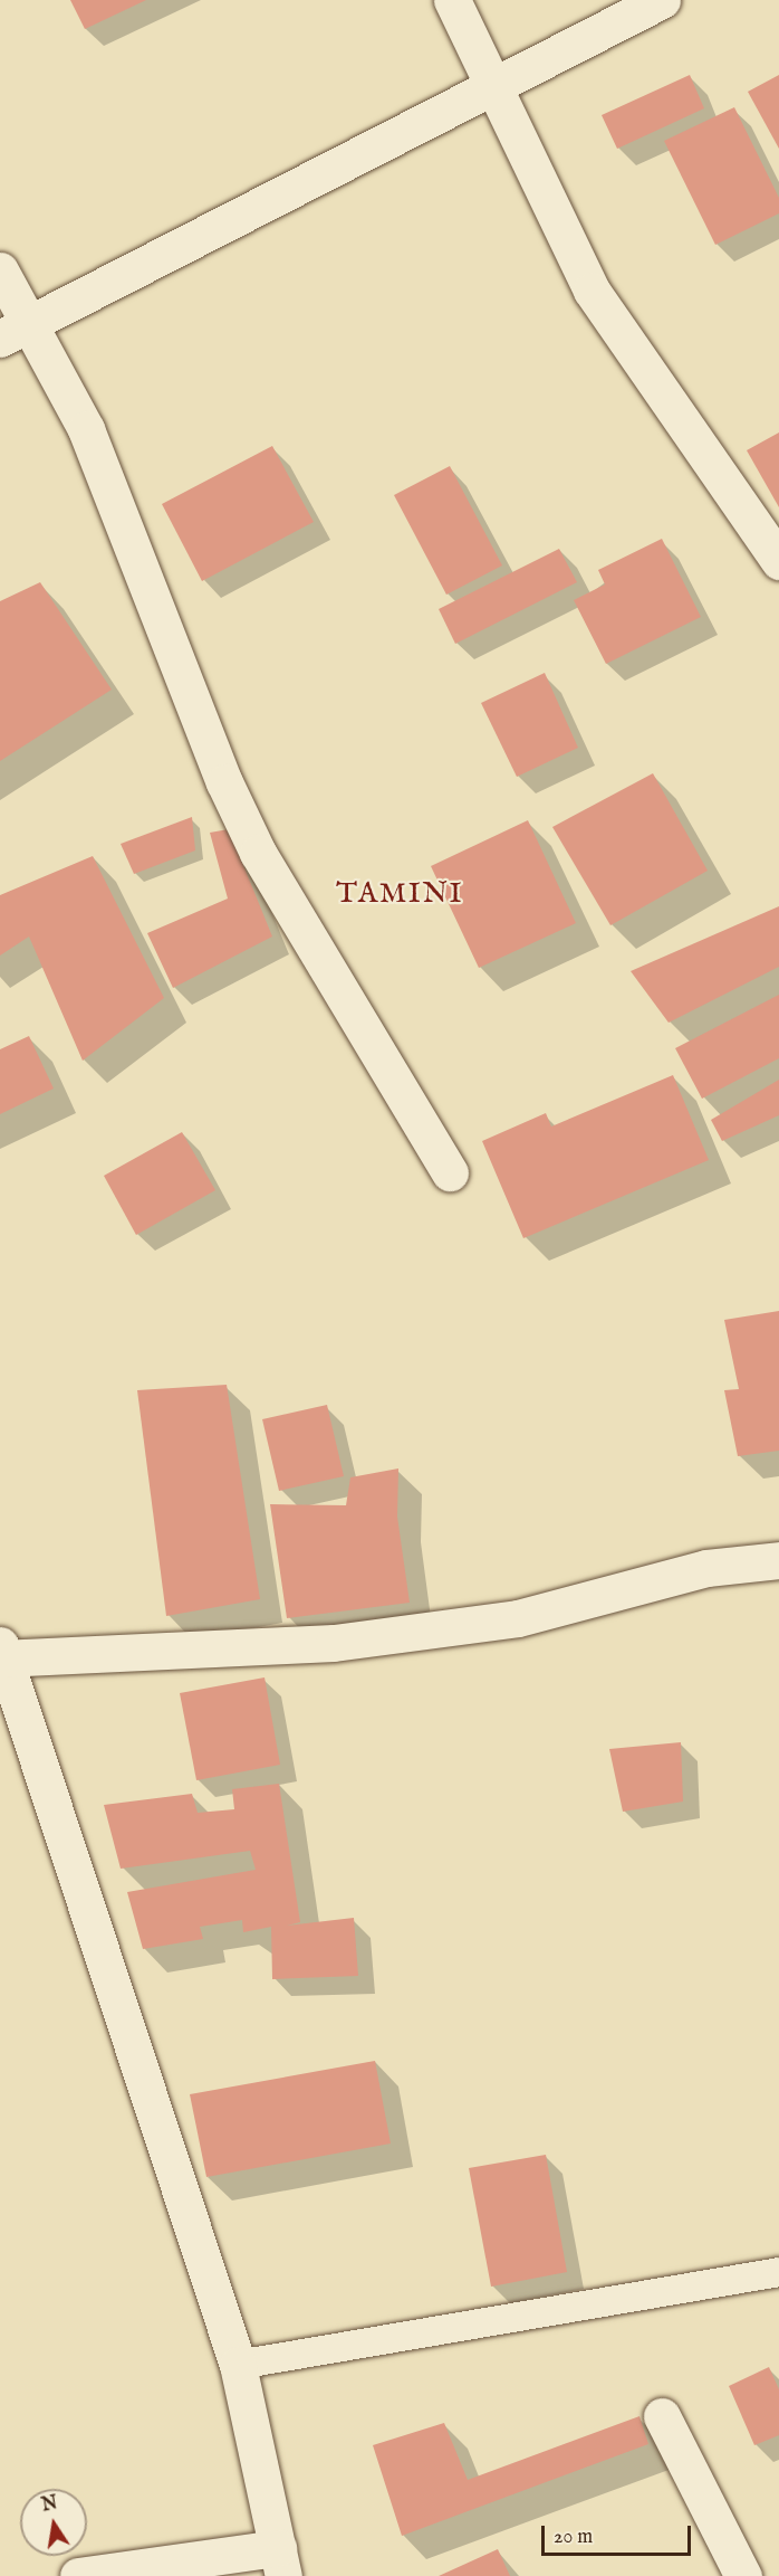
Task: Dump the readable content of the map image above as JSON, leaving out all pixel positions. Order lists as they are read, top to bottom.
{
  "districts": ["TAMINI"],
  "scale_bar": "20 m",
  "north": "top"
}
